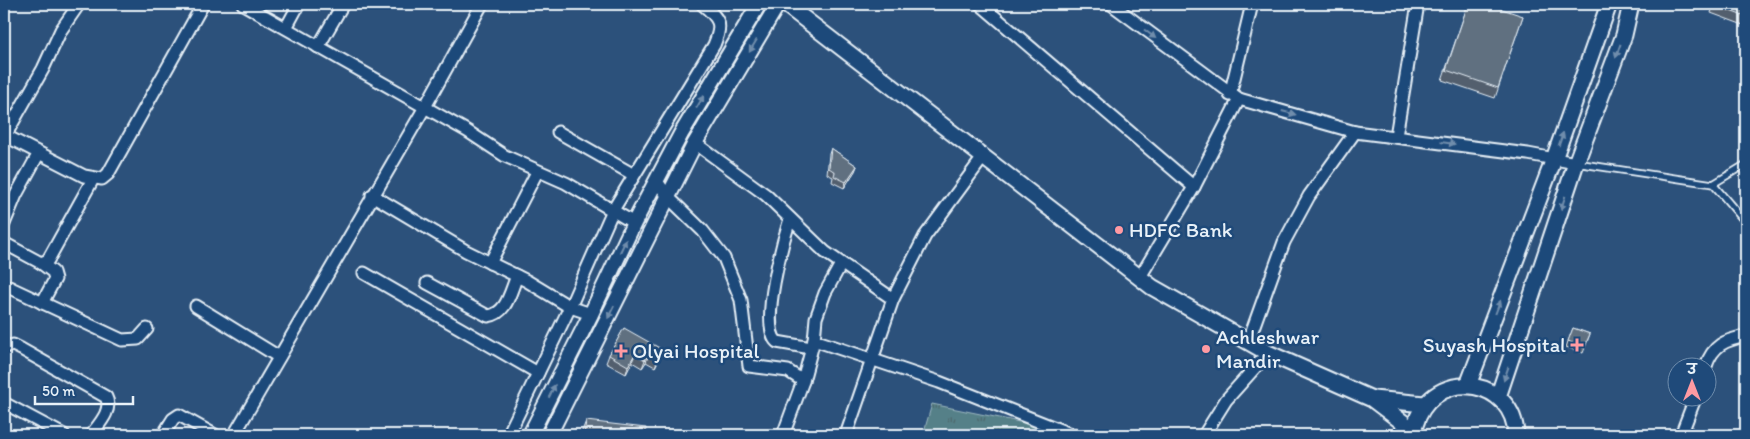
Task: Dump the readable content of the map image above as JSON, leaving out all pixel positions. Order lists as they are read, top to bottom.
{
  "places": {
    "other": ["HDFC Bank", "Achleshwar Mandir"],
    "health": ["Suyash Hospital", "Olyai Hospital"]
  },
  "scale_bar": "50 m",
  "north": "top"
}
